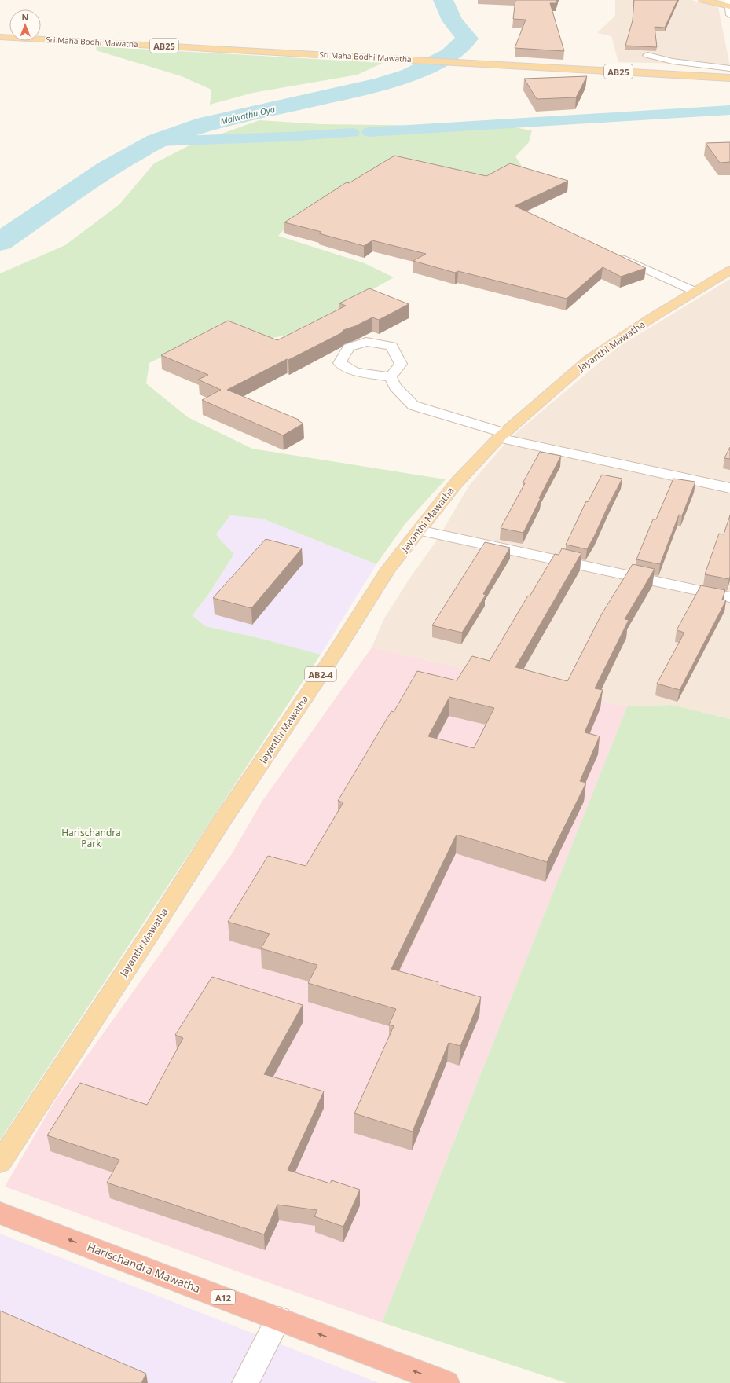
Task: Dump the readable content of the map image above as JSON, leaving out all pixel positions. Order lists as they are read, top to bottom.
{
  "streets": {
    "highway": ["Harischandra Mawatha", "A12"],
    "main road": [
      "Sri Maha Bodhi Mawatha",
      "AB25",
      "Jayanthi Mawatha",
      "AB2-4"
    ]
  },
  "one_way": ["Harischandra Mawatha"],
  "water": ["Malwathu Oya"],
  "parks": ["Harischandra Park"],
  "north": "top"
}
